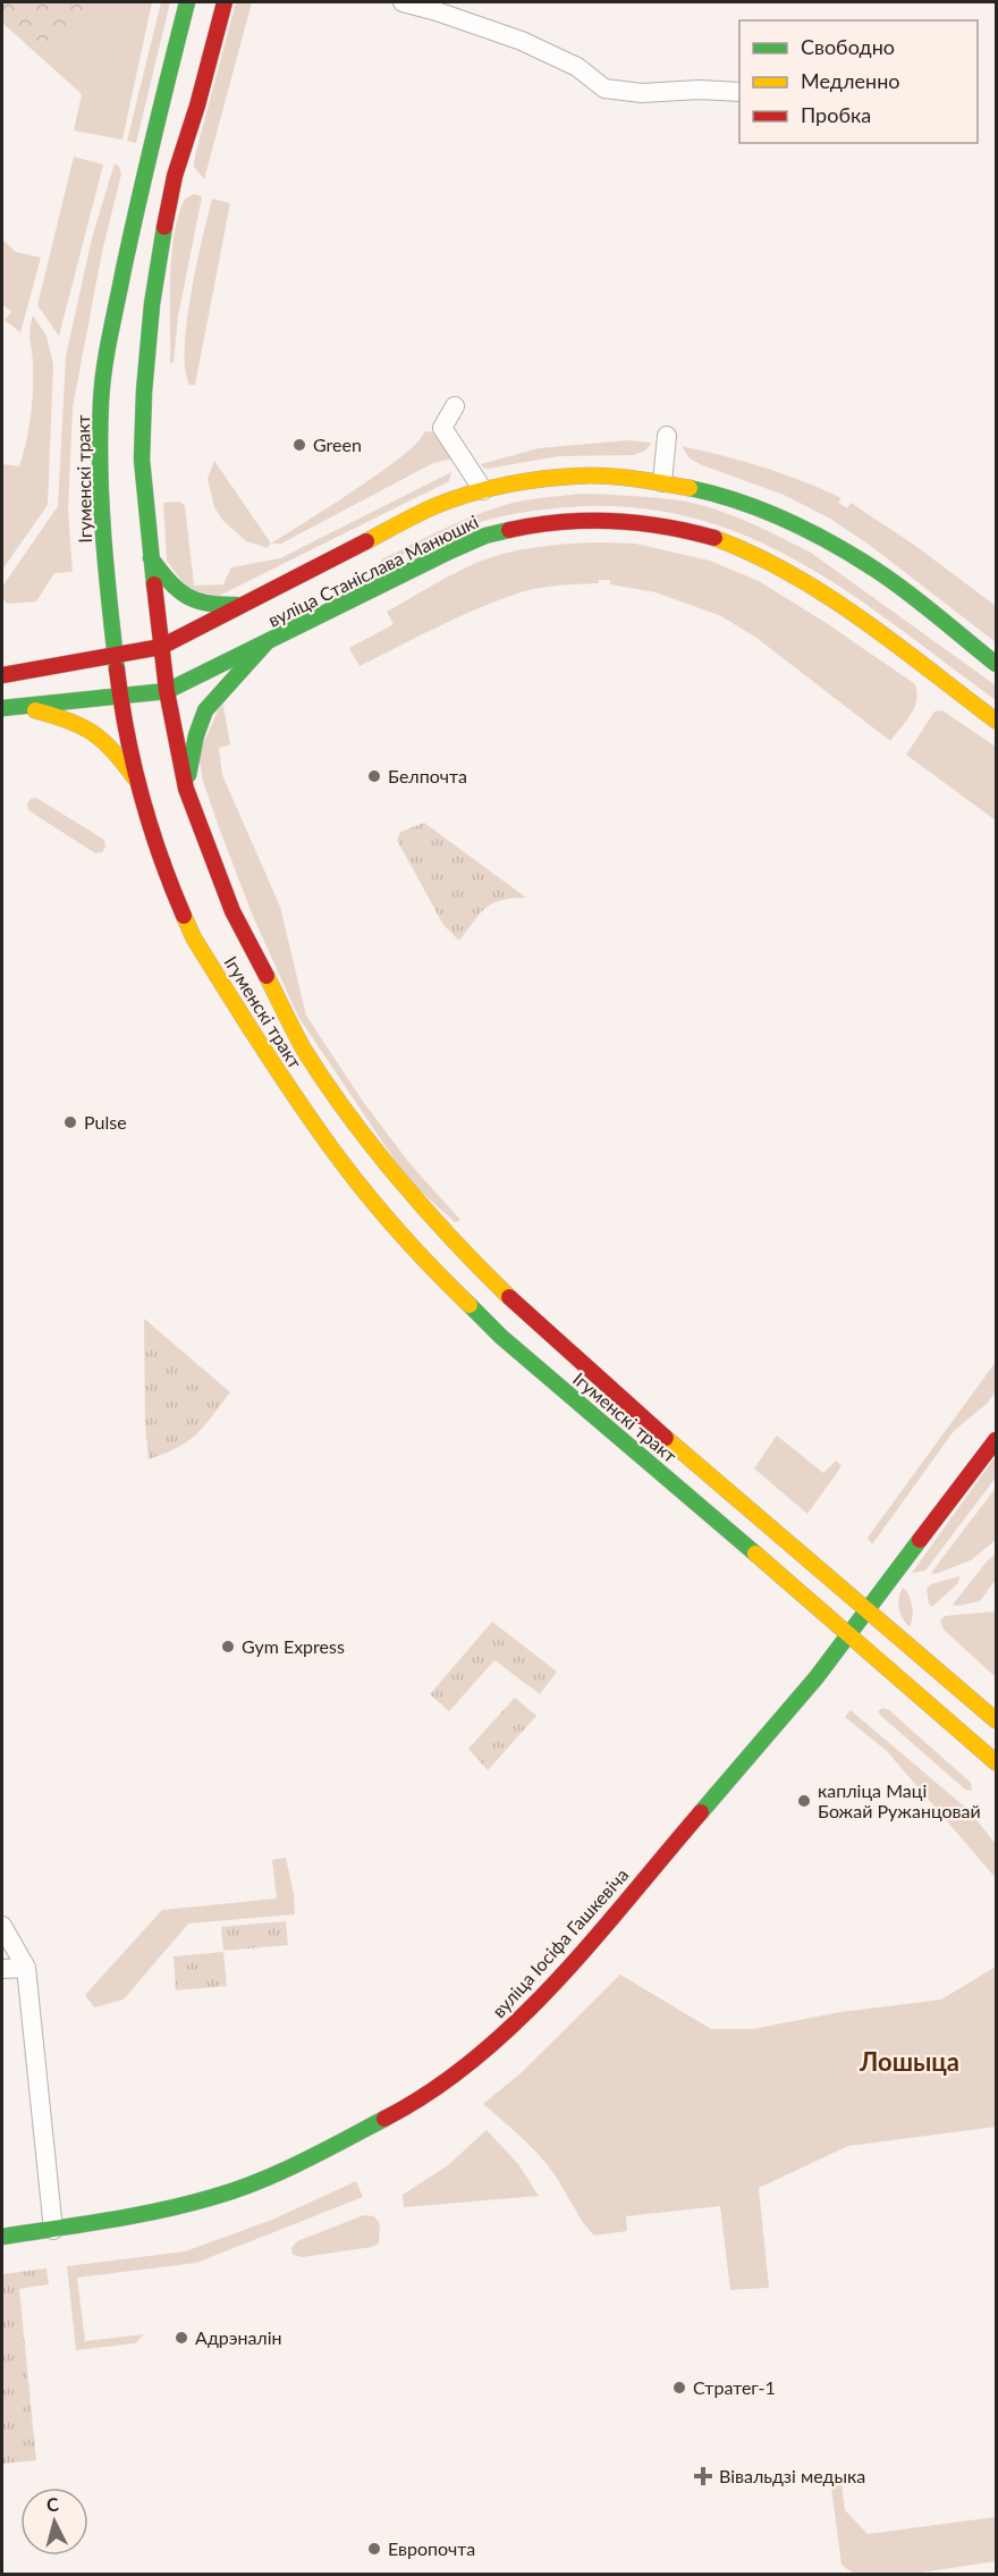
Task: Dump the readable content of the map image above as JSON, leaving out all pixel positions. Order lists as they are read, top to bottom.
{
  "streets": {
    "main road": ["Ігуменскі тракт", "вуліца Станіслава Манюшкі", "вуліца Іосіфа Гашкевіча"]
  },
  "crossings": [
    ["Ігуменскі тракт", "вуліца Станіслава Манюшкі"],
    ["Ігуменскі тракт", "вуліца Іосіфа Гашкевіча"]
  ],
  "districts": ["Лошыца"],
  "places": {
    "other": [
      "Green",
      "Белпочта",
      "Pulse",
      "Gym Express",
      "капліца Маці Божай Ружанцовай",
      "Адрэналін",
      "Стратег-1",
      "Европочта"
    ],
    "health": ["Вівальдзі медыка"]
  },
  "legend": ["Свободно", "Медленно", "Пробка"],
  "north": "top"
}
